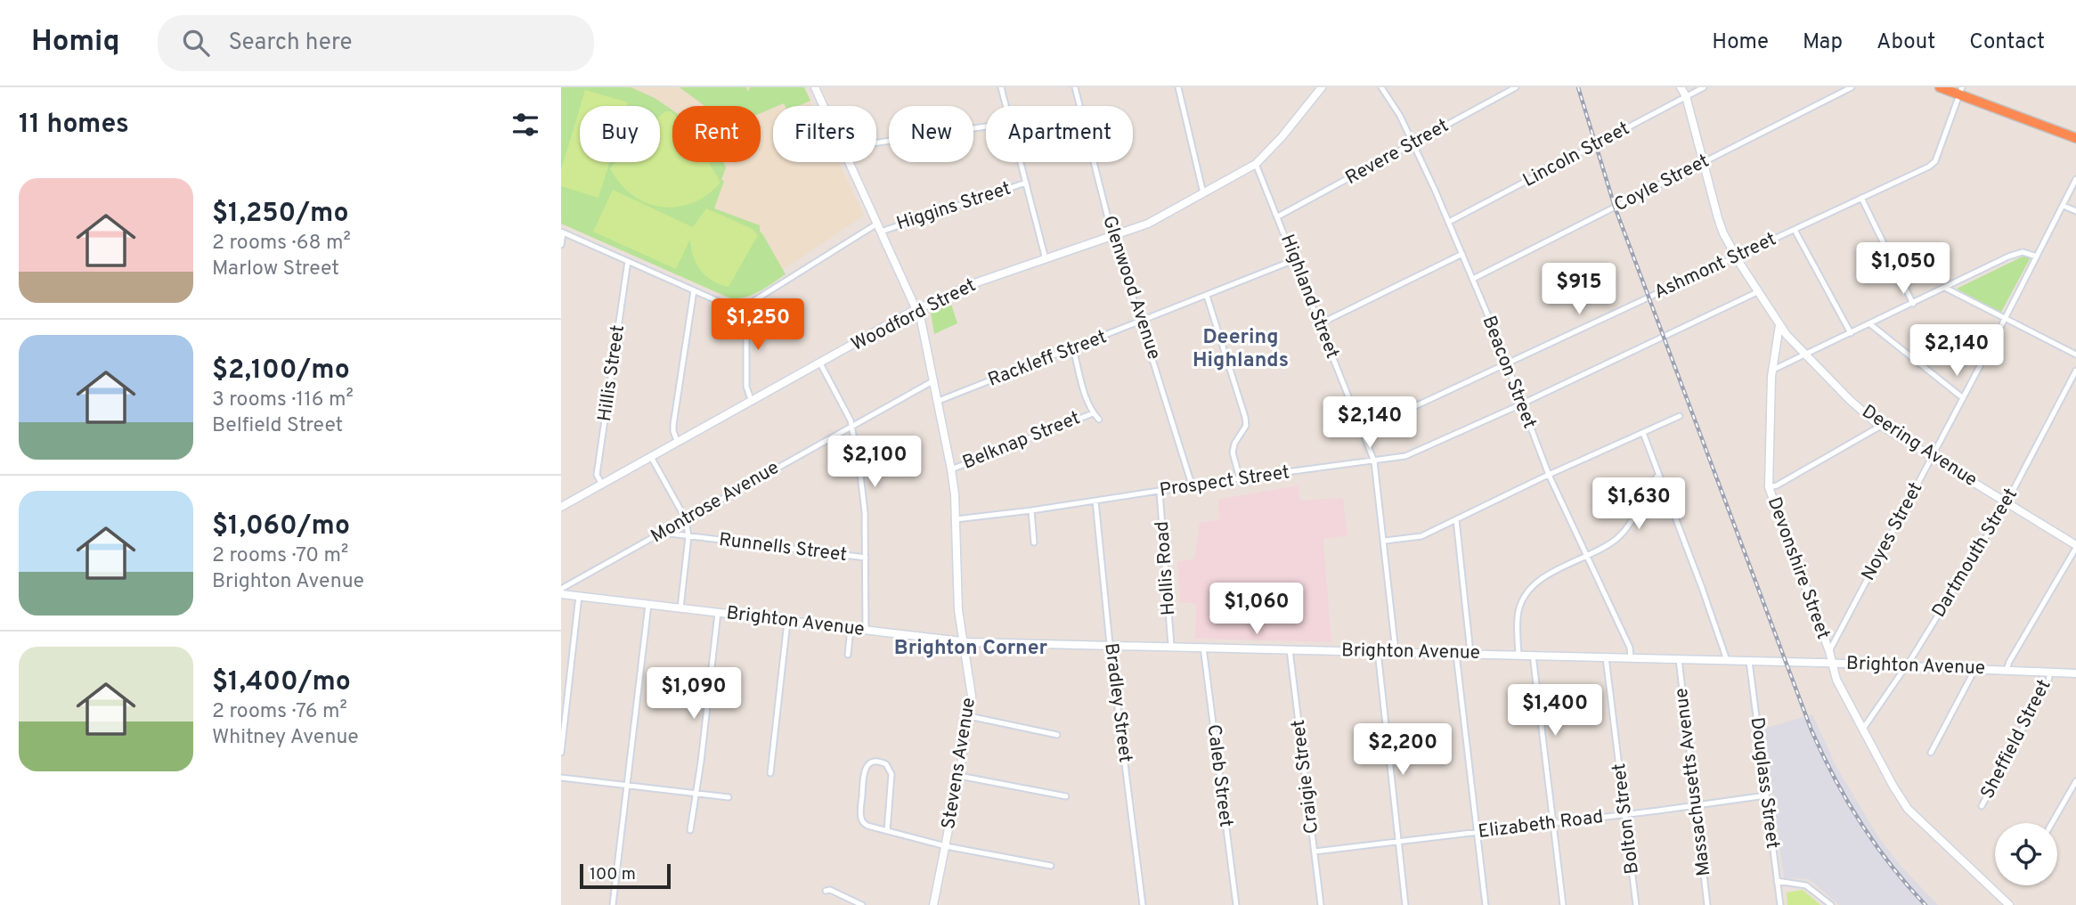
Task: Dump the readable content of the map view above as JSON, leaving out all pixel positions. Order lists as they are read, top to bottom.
{
  "streets": {
    "main road": [
      "Woodford Street",
      "Deering Avenue",
      "Devonshire Street",
      "Brighton Avenue",
      "Stevens Avenue"
    ],
    "street": [
      "Revere Street",
      "Lincoln Street",
      "Coyle Street",
      "Higgins Street",
      "Ashmont Street",
      "Glenwood Avenue",
      "Highland Street",
      "Rackleff Street",
      "Beacon Street",
      "Hillis Street",
      "Belknap Street",
      "Prospect Street",
      "Montrose Avenue",
      "Noyes Street",
      "Runnells Street",
      "Dartmouth Street",
      "Hollis Road",
      "Bradley Street",
      "Sheffield Street",
      "Caleb Street",
      "Craigie Street",
      "Massachusetts Avenue",
      "Douglass Street",
      "Bolton Street",
      "Elizabeth Road"
    ]
  },
  "crossings": [
    ["Revere Street", "Highland Street"],
    ["Revere Street", "Beacon Street"],
    ["Lincoln Street", "Beacon Street"],
    ["Lincoln Street", "Deering Avenue"],
    ["Coyle Street", "Beacon Street"],
    ["Coyle Street", "Deering Avenue"],
    ["Higgins Street", "Stevens Avenue"],
    ["Ashmont Street", "Highland Street"],
    ["Ashmont Street", "Beacon Street"],
    ["Ashmont Street", "Deering Avenue"],
    ["Glenwood Avenue", "Woodford Street"],
    ["Glenwood Avenue", "Rackleff Street"],
    ["Glenwood Avenue", "Prospect Street"],
    ["Highland Street", "Woodford Street"],
    ["Highland Street", "Rackleff Street"],
    ["Highland Street", "Prospect Street"],
    ["Highland Street", "Brighton Avenue"],
    ["Woodford Street", "Hillis Street"],
    ["Woodford Street", "Stevens Avenue"],
    ["Rackleff Street", "Stevens Avenue"],
    ["Beacon Street", "Prospect Street"],
    ["Beacon Street", "Brighton Avenue"],
    ["Belknap Street", "Stevens Avenue"],
    ["Deering Avenue", "Prospect Street"],
    ["Deering Avenue", "Noyes Street"],
    ["Deering Avenue", "Dartmouth Street"],
    ["Deering Avenue", "Devonshire Street"],
    ["Prospect Street", "Hollis Road"],
    ["Prospect Street", "Bradley Street"],
    ["Prospect Street", "Stevens Avenue"],
    ["Montrose Avenue", "Runnells Street"],
    ["Montrose Avenue", "Stevens Avenue"],
    ["Noyes Street", "Devonshire Street"],
    ["Dartmouth Street", "Devonshire Street"],
    ["Dartmouth Street", "Brighton Avenue"],
    ["Hollis Road", "Brighton Avenue"],
    ["Devonshire Street", "Brighton Avenue"],
    ["Brighton Avenue", "Bradley Street"],
    ["Brighton Avenue", "Sheffield Street"],
    ["Brighton Avenue", "Stevens Avenue"],
    ["Brighton Avenue", "Caleb Street"],
    ["Brighton Avenue", "Craigie Street"],
    ["Brighton Avenue", "Massachusetts Avenue"],
    ["Brighton Avenue", "Douglass Street"],
    ["Brighton Avenue", "Bolton Street"],
    ["Craigie Street", "Elizabeth Road"],
    ["Massachusetts Avenue", "Elizabeth Road"],
    ["Douglass Street", "Elizabeth Road"],
    ["Bolton Street", "Elizabeth Road"]
  ],
  "districts": ["Deering Highlands", "Brighton Corner"],
  "scale_bar": "100 m",
  "page": {
    "header": "Homiq",
    "search": "Search here",
    "nav": [
      "Home",
      "Map",
      "About",
      "Contact"
    ],
    "heading": "11 homes",
    "chip": [
      "Buy",
      "Rent",
      "Filters",
      "New",
      "Apartment"
    ],
    "list": [
      {
        "name": "$1,250/mo",
        "note": "2 rooms · 68 m² · Marlow Street"
      },
      {
        "name": "$2,100/mo",
        "note": "3 rooms · 116 m² · Belfield Street"
      },
      {
        "name": "$1,060/mo",
        "note": "2 rooms · 70 m² · Brighton Avenue"
      },
      {
        "name": "$1,400/mo",
        "note": "2 rooms · 76 m² · Whitney Avenue"
      }
    ],
    "price": [
      "$1,050",
      "$915",
      "$1,250",
      "$2,140",
      "$2,140",
      "$2,100",
      "$1,630",
      "$1,060",
      "$1,090",
      "$1,400",
      "$2,200"
    ],
    "scale": "100 m"
  }
}
